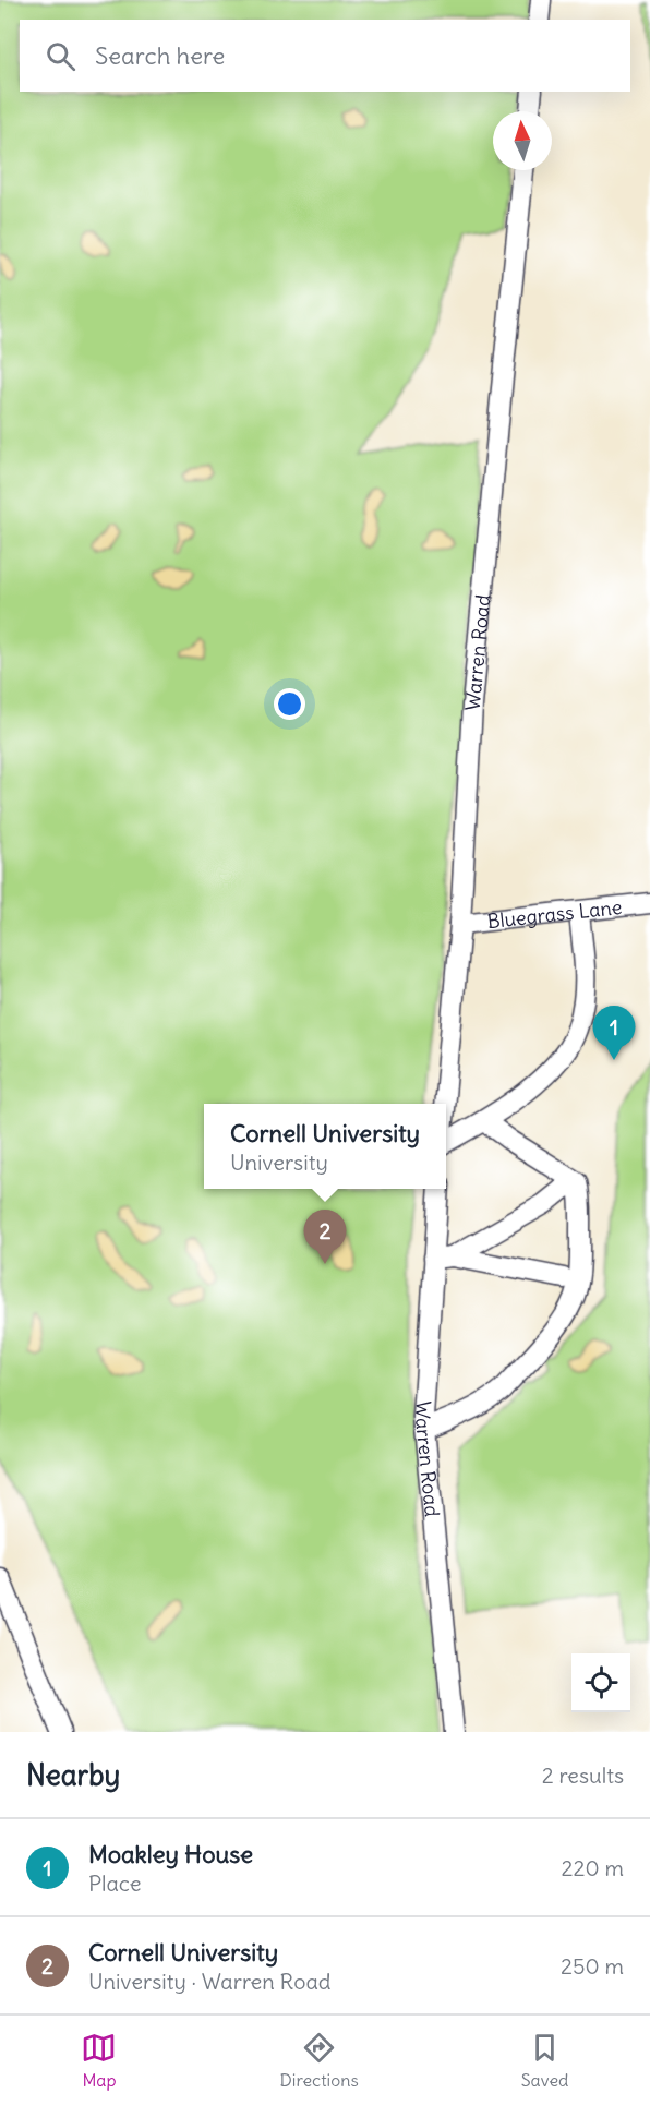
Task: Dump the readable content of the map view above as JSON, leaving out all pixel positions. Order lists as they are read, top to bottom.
{
  "streets": {
    "street": ["Warren Road", "Bluegrass Lane"]
  },
  "crossings": [
    ["Warren Road", "Bluegrass Lane"]
  ],
  "north": "top",
  "page": {
    "search": "Search here",
    "pins": ["1", "2"],
    "popup": ["Cornell University", "University"],
    "heading": ["Nearby", "2 results"],
    "list": [
      {
        "mark": "1",
        "name": "Moakley House",
        "note": "Place",
        "value": "220 m"
      },
      {
        "mark": "2",
        "name": "Cornell University",
        "note": "University · Warren Road",
        "value": "250 m"
      }
    ],
    "nav": ["Map", "Directions", "Saved"]
  }
}
